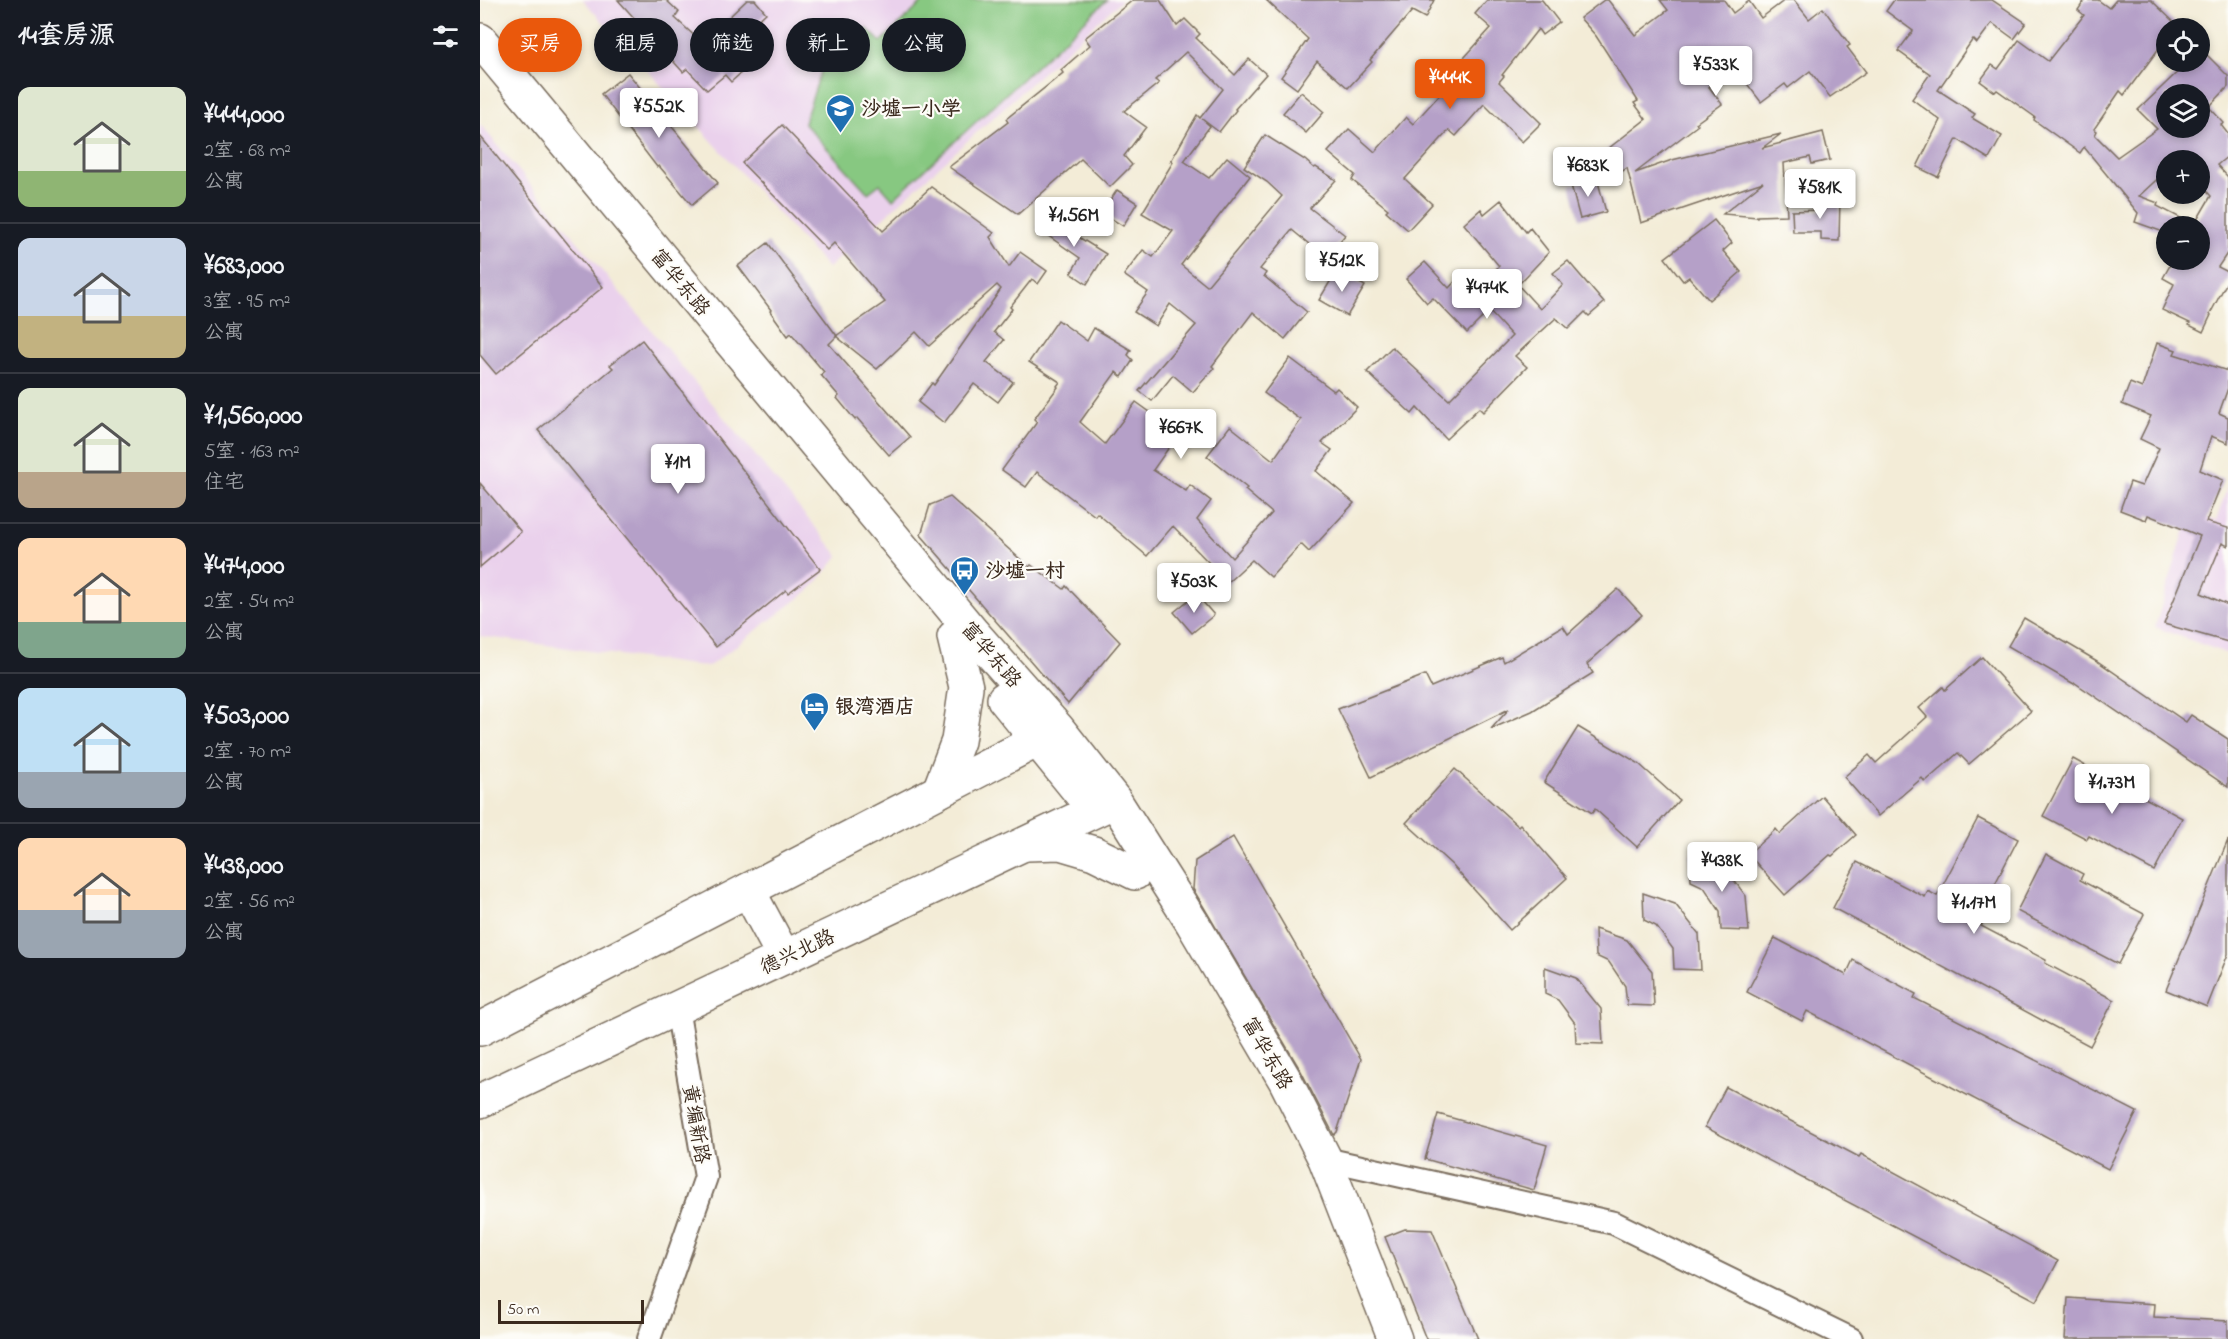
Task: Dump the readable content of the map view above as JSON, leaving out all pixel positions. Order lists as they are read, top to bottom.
{
  "streets": {
    "main road": ["富华东路", "德兴北路"],
    "street": ["黄编新路"]
  },
  "crossings": [
    ["富华东路", "德兴北路"],
    ["德兴北路", "黄编新路"]
  ],
  "places": {
    "school or university": ["沙墟一小学"],
    "bus stop": ["沙墟一村"],
    "hotel": ["银湾酒店"]
  },
  "scale_bar": "50 m",
  "page": {
    "heading": "14套房源",
    "map_buttons": ["+", "−"],
    "chip": [
      "买房",
      "租房",
      "筛选",
      "新上",
      "公寓"
    ],
    "price": [
      "¥533K",
      "¥444K",
      "¥552K",
      "¥683K",
      "¥581K",
      "¥1.56M",
      "¥512K",
      "¥474K",
      "¥667K",
      "¥1M",
      "¥503K",
      "¥1.73M",
      "¥438K",
      "¥1.17M"
    ],
    "list": [
      {
        "name": "¥444,000",
        "note": "2室 · 68 m² · 公寓"
      },
      {
        "name": "¥683,000",
        "note": "3室 · 95 m² · 公寓"
      },
      {
        "name": "¥1,560,000",
        "note": "5室 · 163 m² · 住宅"
      },
      {
        "name": "¥474,000",
        "note": "2室 · 54 m² · 公寓"
      },
      {
        "name": "¥503,000",
        "note": "2室 · 70 m² · 公寓"
      },
      {
        "name": "¥438,000",
        "note": "2室 · 56 m² · 公寓"
      }
    ],
    "scale": "50 m"
  }
}
